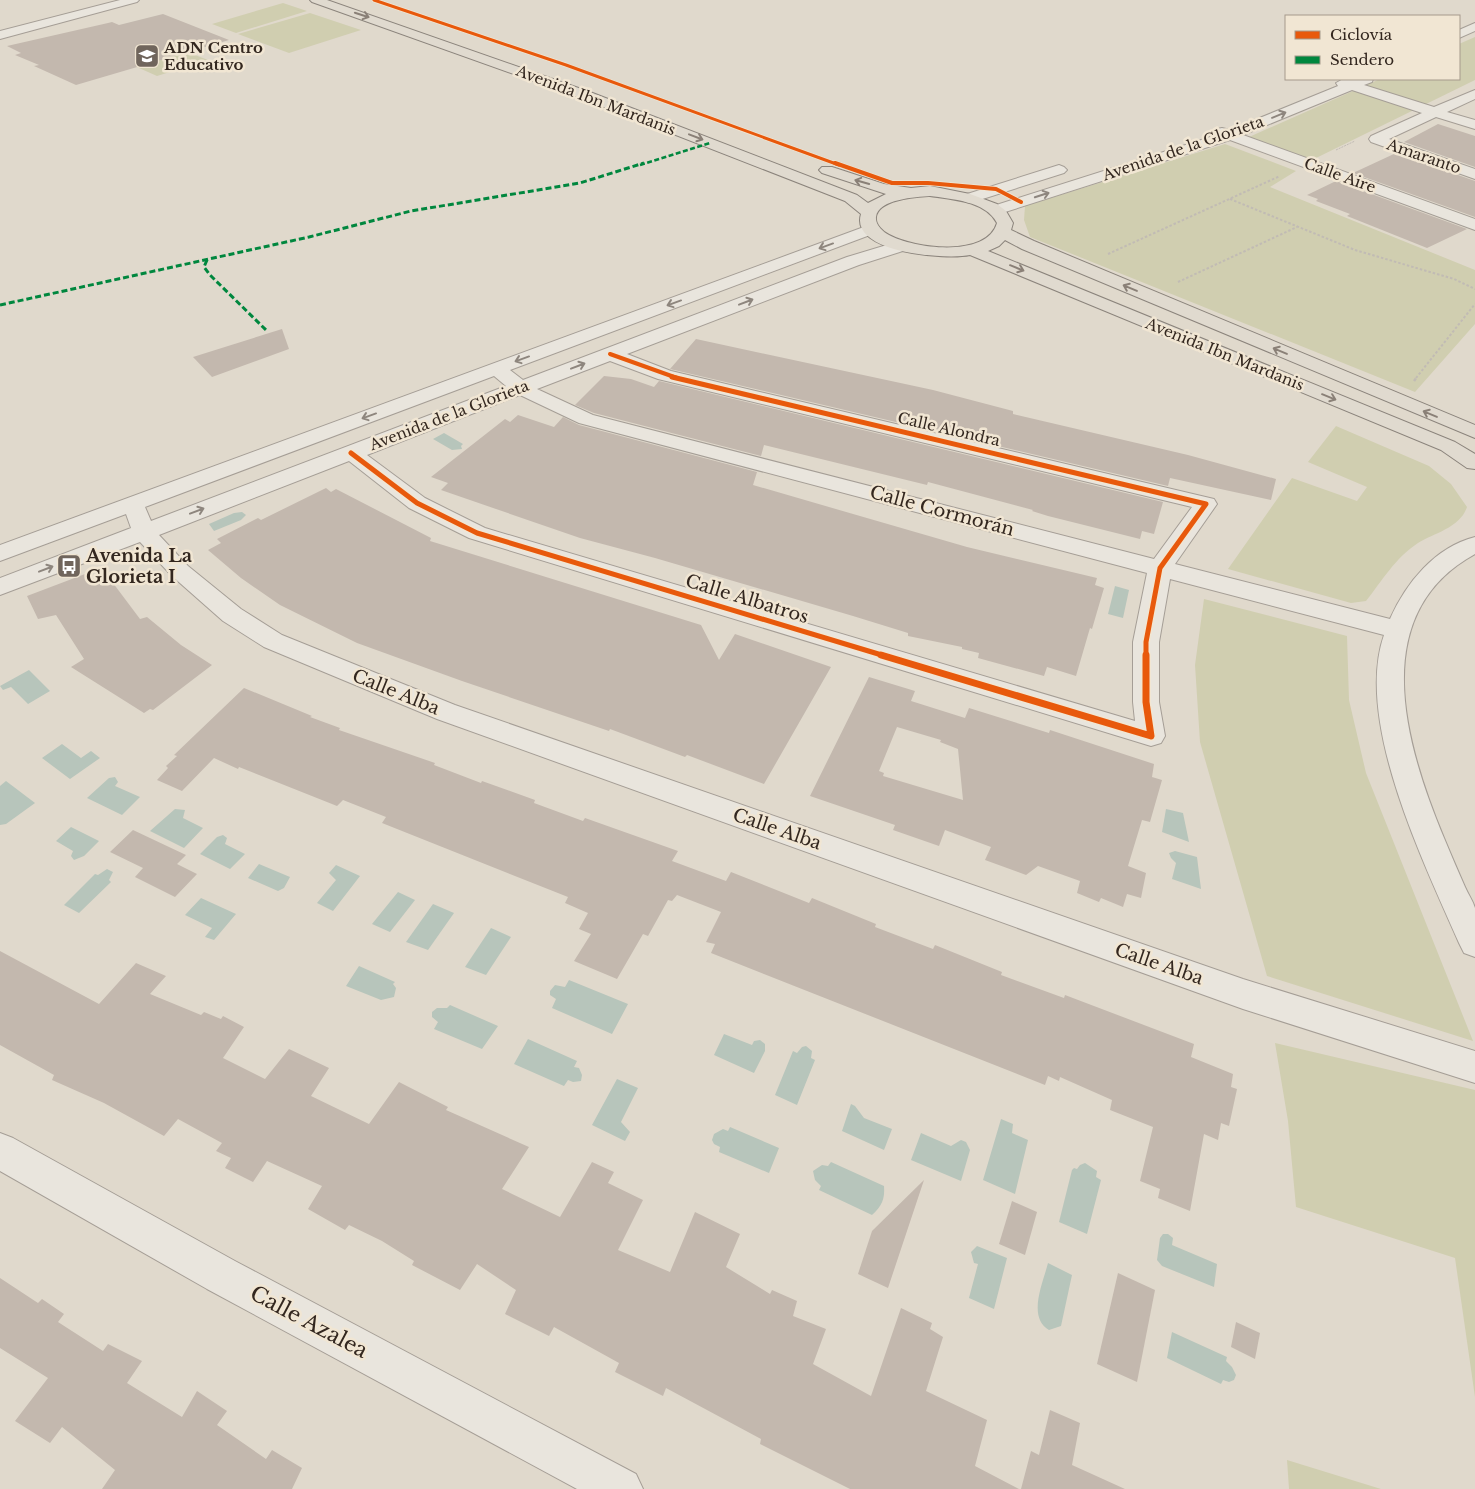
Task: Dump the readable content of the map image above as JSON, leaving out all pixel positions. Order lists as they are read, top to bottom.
{
  "streets": {
    "main road": ["Avenida Ibn Mardanis"],
    "street": [
      "Avenida de la Glorieta",
      "Amaranto",
      "Calle Aire",
      "Calle Alondra",
      "Calle Cormorán",
      "Calle Albatros",
      "Calle Alba",
      "Calle Azalea"
    ]
  },
  "crossings": [
    ["Avenida Ibn Mardanis", "Avenida de la Glorieta"],
    ["Avenida de la Glorieta", "Calle Aire"],
    ["Avenida de la Glorieta", "Calle Alondra"],
    ["Avenida de la Glorieta", "Calle Cormorán"],
    ["Avenida de la Glorieta", "Calle Albatros"],
    ["Avenida de la Glorieta", "Calle Alba"],
    ["Calle Alondra", "Calle Cormorán"],
    ["Calle Alondra", "Calle Albatros"],
    ["Calle Cormorán", "Calle Albatros"]
  ],
  "places": {
    "school or university": ["ADN Centro Educativo"],
    "bus stop": ["Avenida La Glorieta I"]
  },
  "legend": ["Ciclovía", "Sendero"]
}
